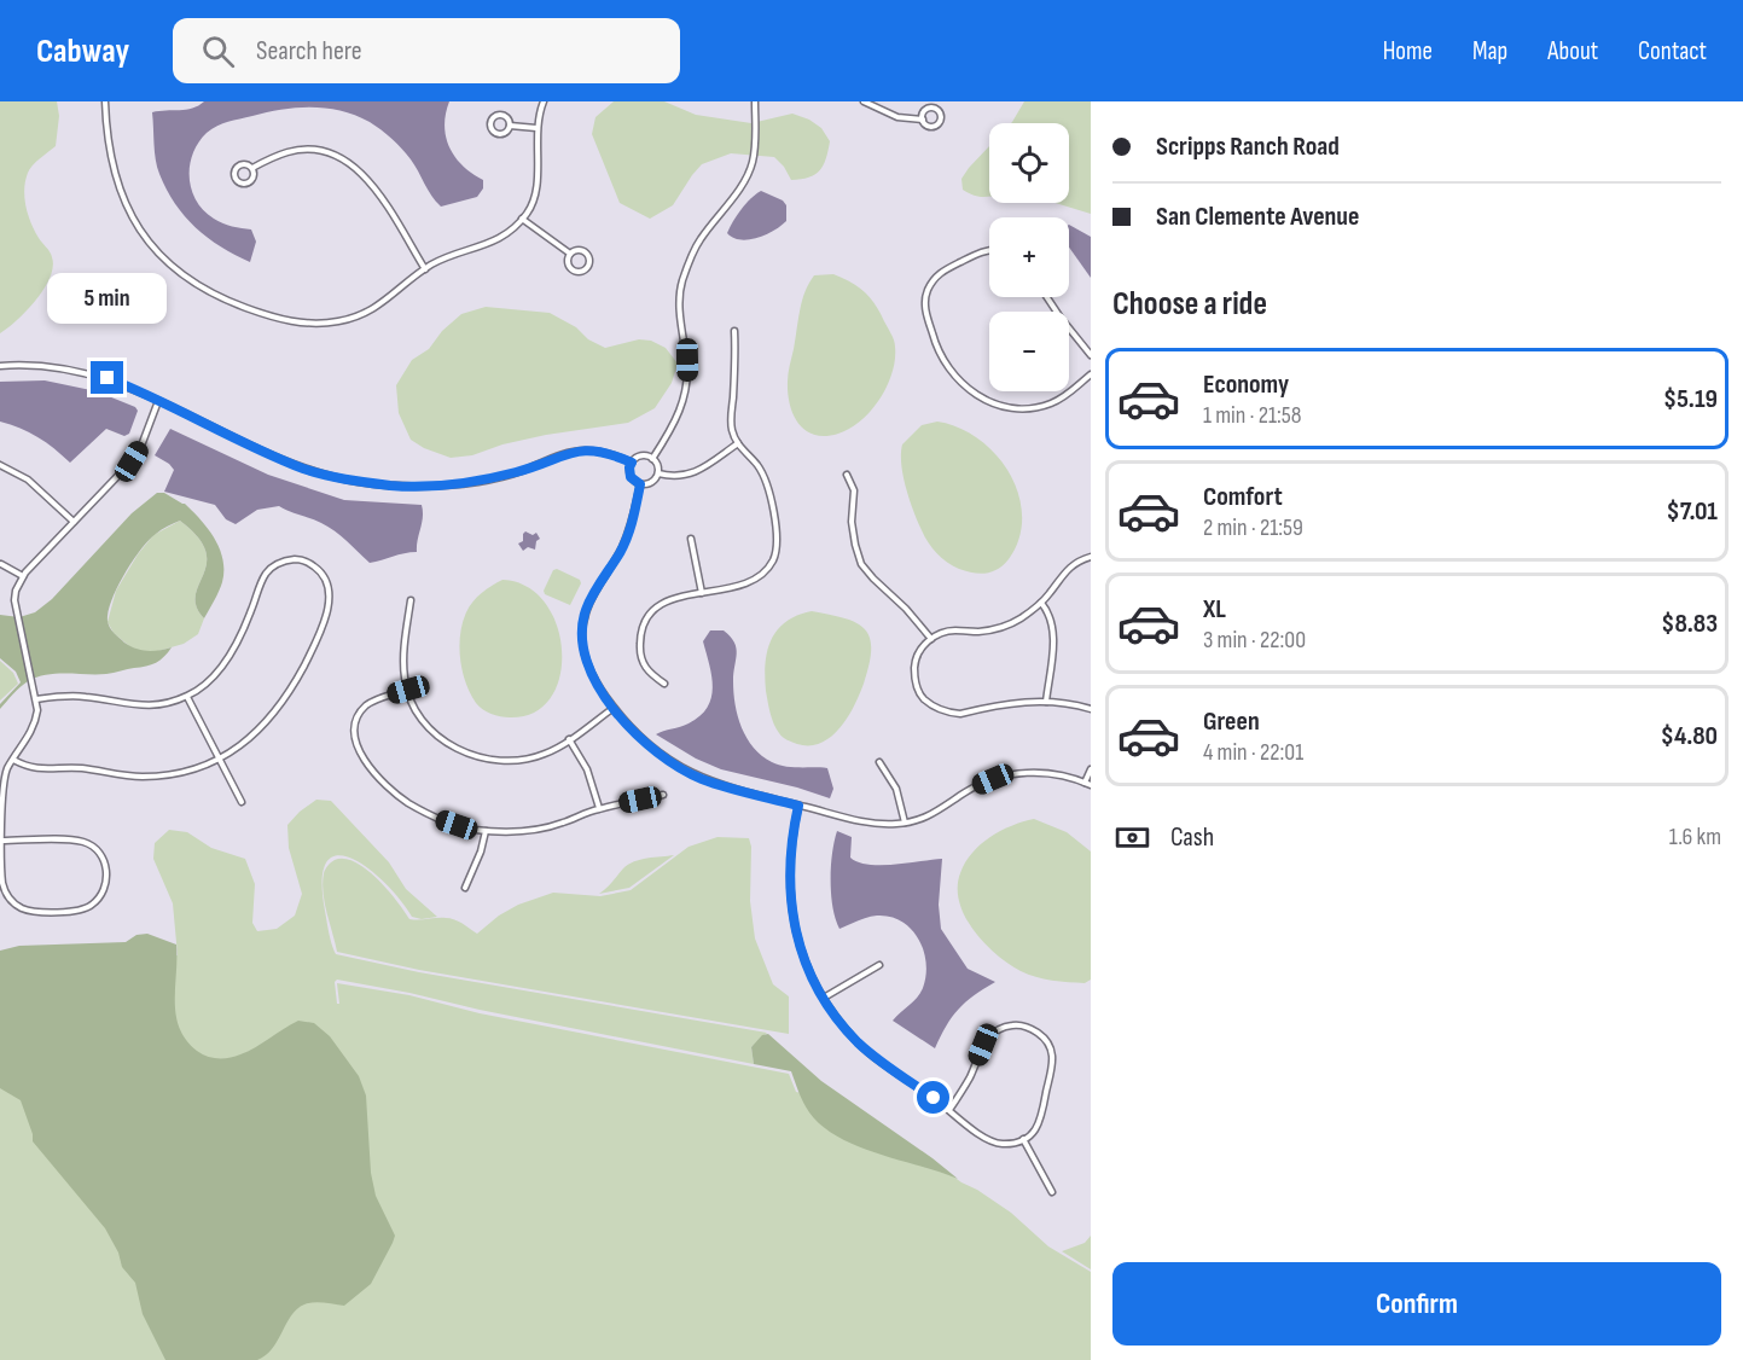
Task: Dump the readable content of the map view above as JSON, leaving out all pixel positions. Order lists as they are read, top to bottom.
{
  "page": {
    "header": "Cabway",
    "search": "Search here",
    "nav": [
      "Home",
      "Map",
      "About",
      "Contact"
    ],
    "banner": ["Scripps Ranch Road", "San Clemente Avenue"],
    "map_buttons": ["+", "−"],
    "heading": "Choose a ride",
    "bubble": "5 min",
    "list": [
      {
        "name": "Economy",
        "note": "1 min · 21:58",
        "value": "$5.19"
      },
      {
        "name": "Comfort",
        "note": "2 min · 21:59",
        "value": "$7.01"
      },
      {
        "name": "XL",
        "note": "3 min · 22:00",
        "value": "$8.83"
      },
      {
        "name": "Green",
        "note": "4 min · 22:01",
        "value": "$4.80"
      }
    ],
    "pay": ["Cash", "1.6 km"],
    "buttons": "Confirm"
  }
}
